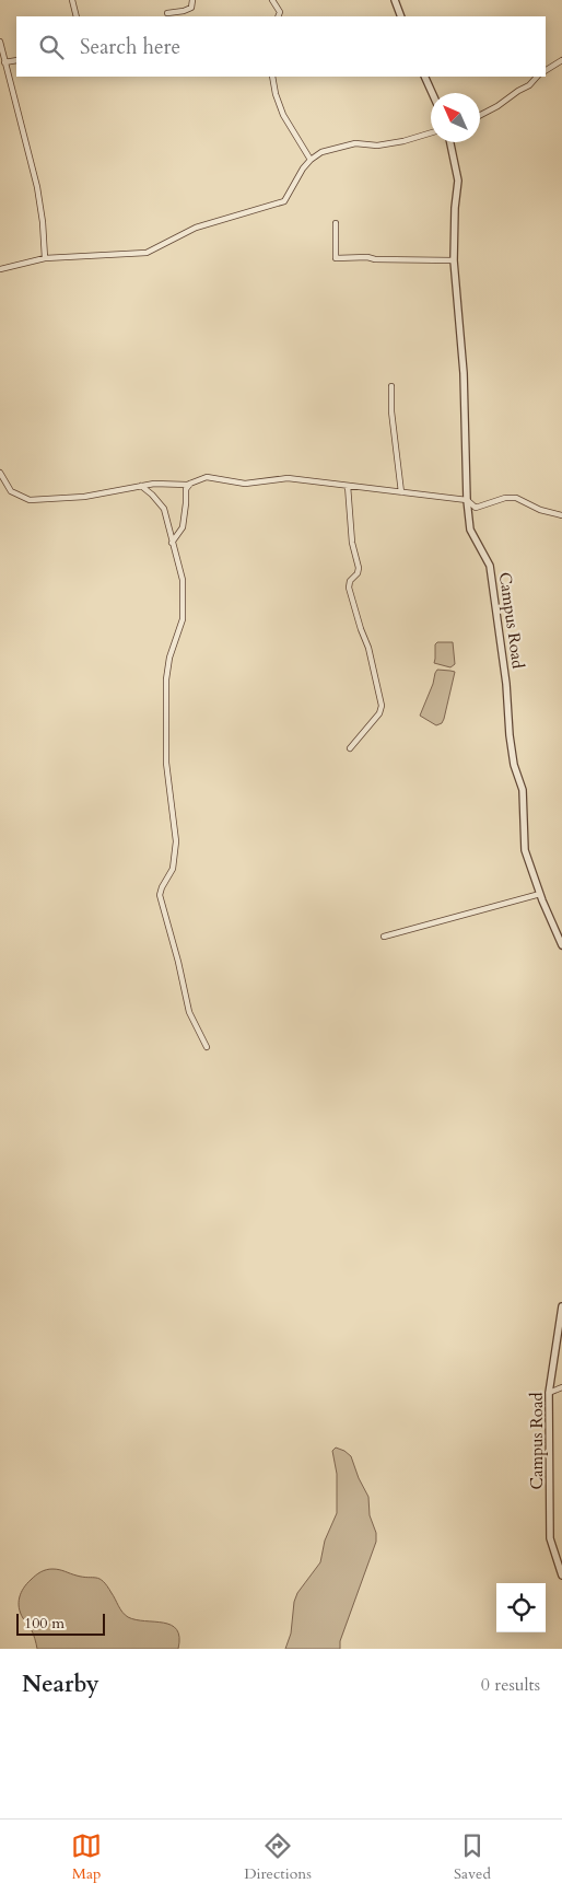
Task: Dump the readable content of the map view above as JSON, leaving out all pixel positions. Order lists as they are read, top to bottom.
{
  "streets": {
    "street": ["Campus Road"]
  },
  "scale_bar": "100 m",
  "north": "top left",
  "page": {
    "search": "Search here",
    "scale": "100 m",
    "heading": ["Nearby", "0 results"],
    "nav": ["Map", "Directions", "Saved"]
  }
}
